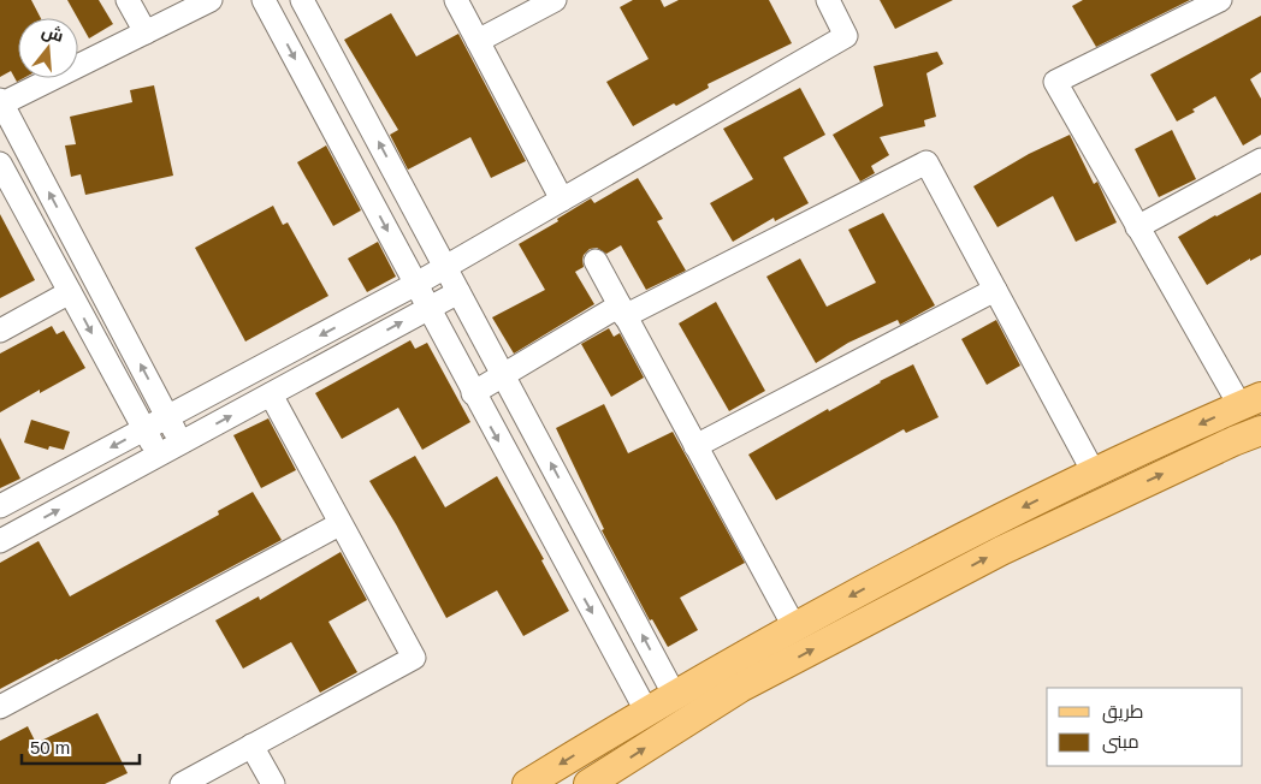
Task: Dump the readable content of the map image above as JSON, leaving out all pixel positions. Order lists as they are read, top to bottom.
{
  "legend": ["طريق", "مبنى"],
  "scale_bar": "50 m",
  "north": "top"
}
